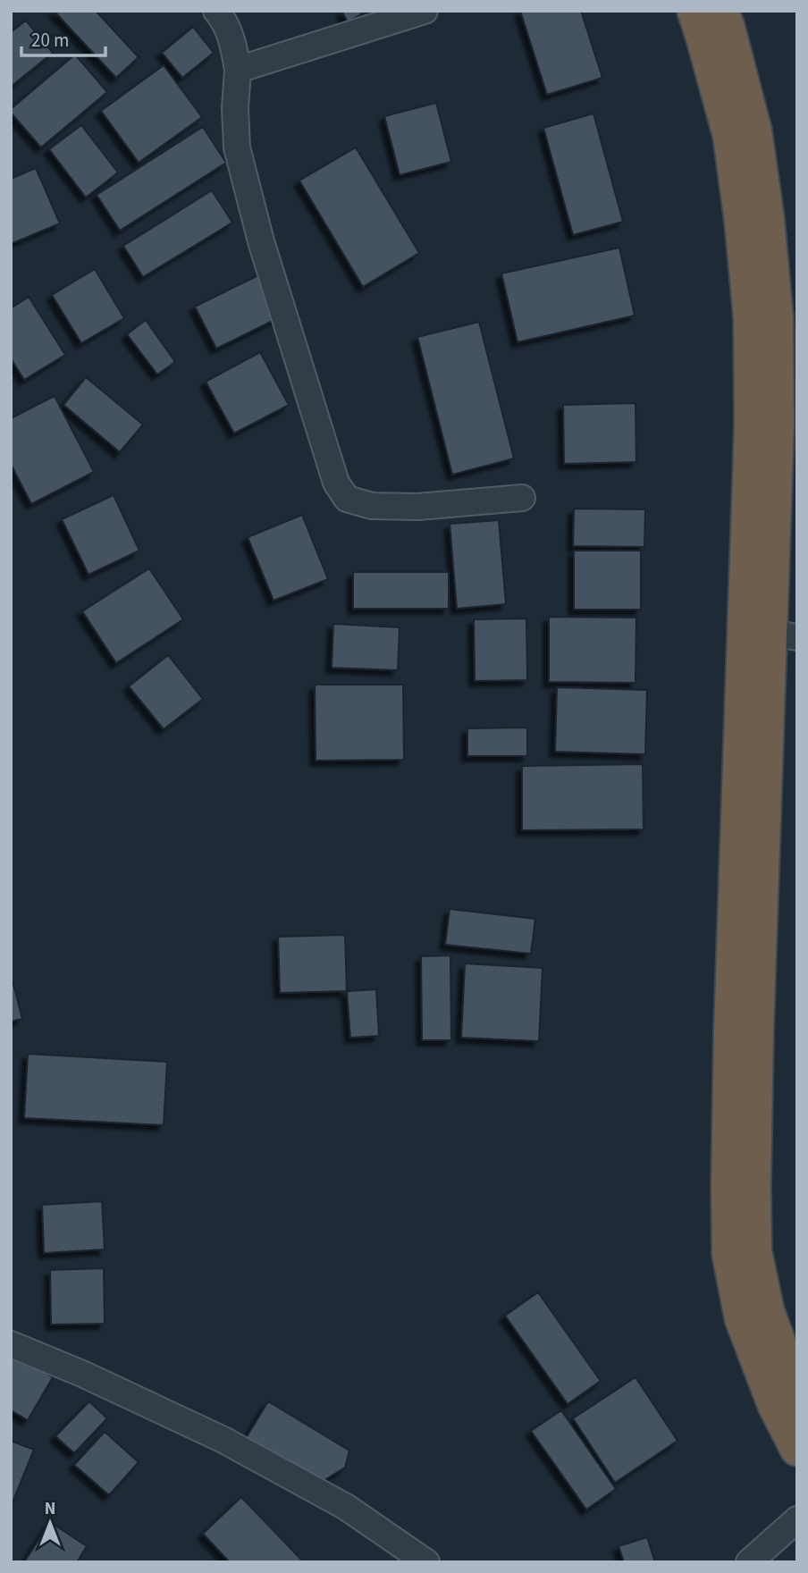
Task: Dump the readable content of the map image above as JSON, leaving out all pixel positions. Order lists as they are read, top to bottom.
{
  "scale_bar": "20 m",
  "north": "top"
}
